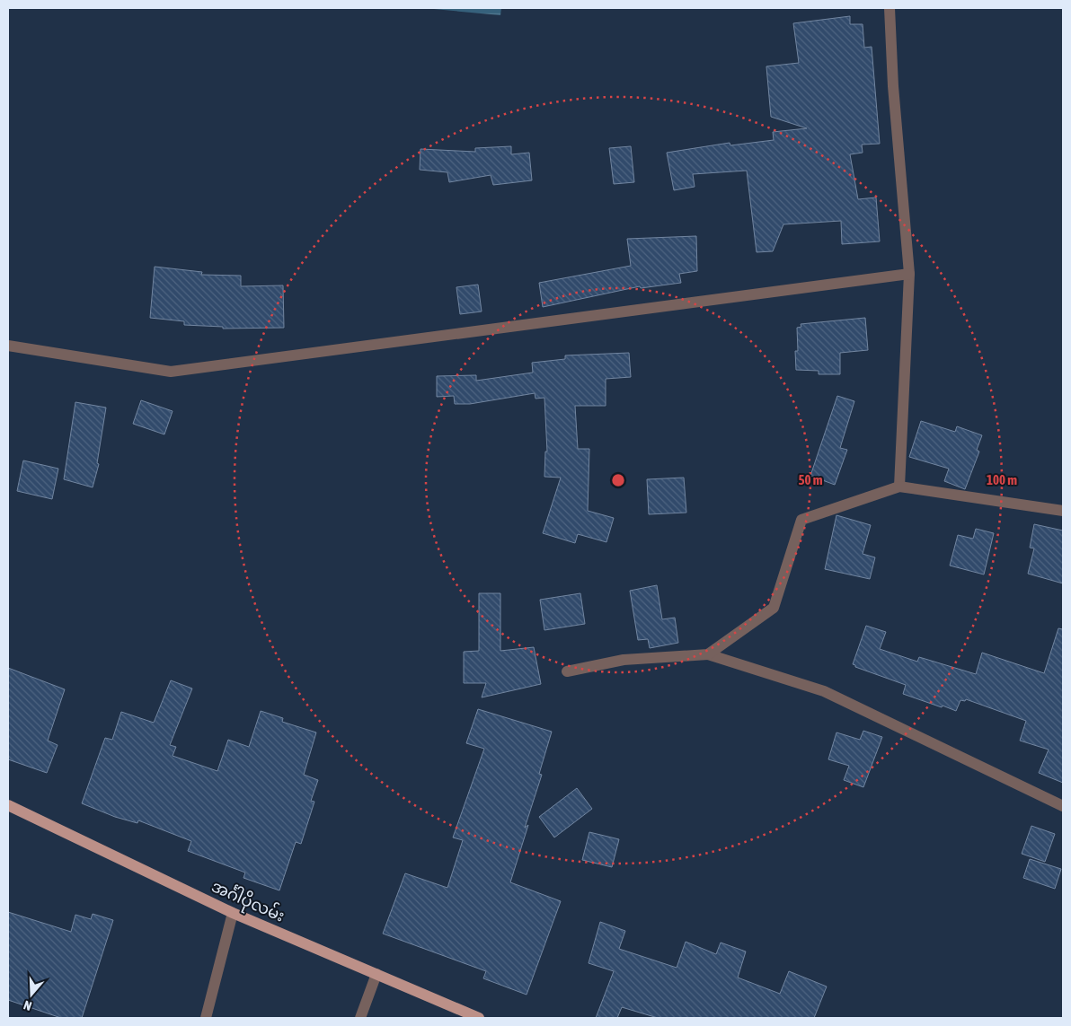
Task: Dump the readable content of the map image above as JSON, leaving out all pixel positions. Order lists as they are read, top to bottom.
{
  "streets": {
    "main road": ["အင်္ဂါပိုလမ်း"]
  },
  "north": "bottom",
  "rings": ["50 m", "100 m"]
}
